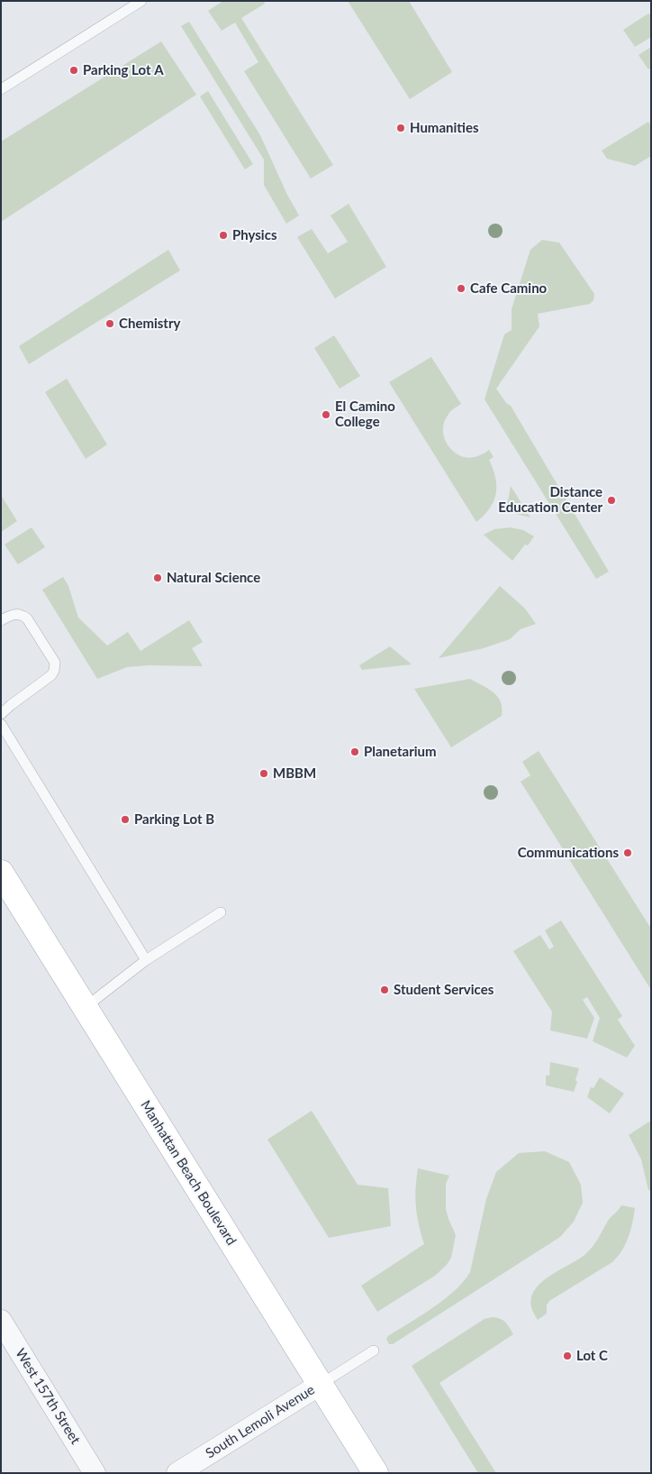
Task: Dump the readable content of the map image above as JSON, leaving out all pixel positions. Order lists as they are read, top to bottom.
{
  "streets": {
    "main road": ["Manhattan Beach Boulevard"],
    "street": ["West 157th Street", "South Lemoli Avenue"]
  },
  "crossings": [
    ["Manhattan Beach Boulevard", "South Lemoli Avenue"]
  ],
  "places": [
    "Parking Lot A",
    "Humanities",
    "Physics",
    "Cafe Camino",
    "Chemistry",
    "El Camino College",
    "Distance Education Center",
    "Natural Science",
    "Planetarium",
    "MBBM",
    "Parking Lot B",
    "Communications",
    "Student Services",
    "Lot C"
  ]
}
